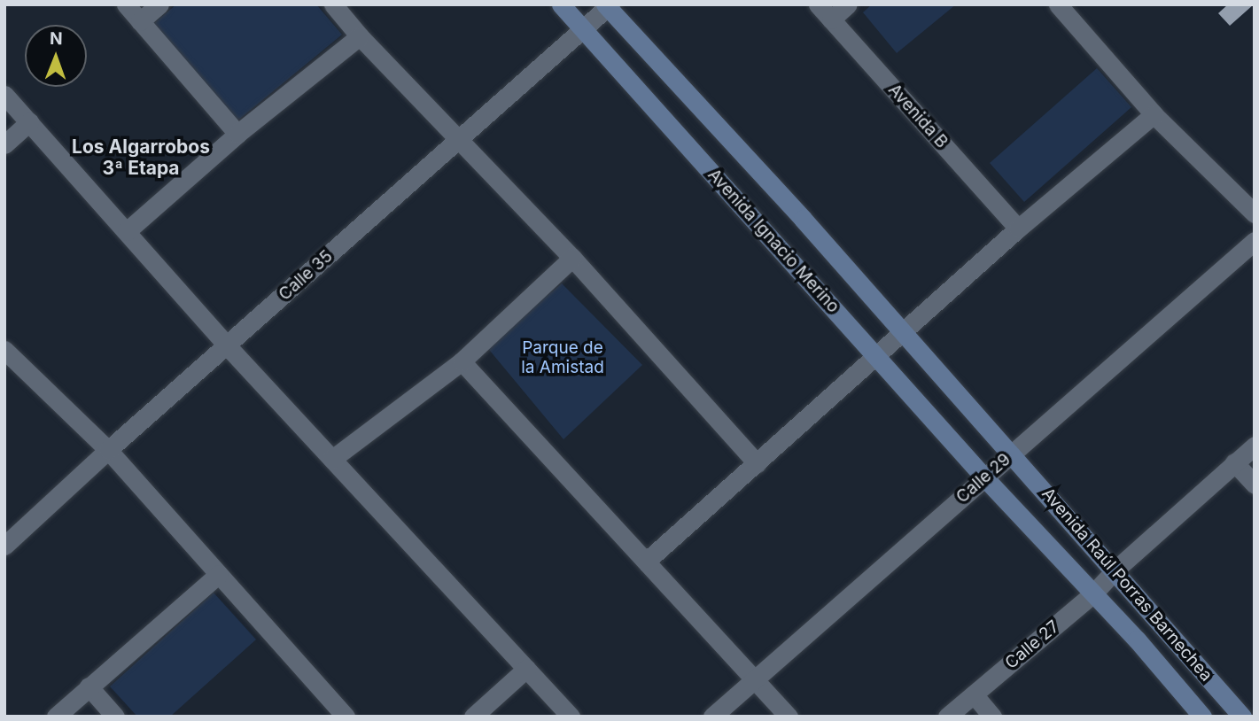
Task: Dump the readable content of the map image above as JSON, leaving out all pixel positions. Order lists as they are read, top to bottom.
{
  "streets": {
    "street": [
      "Avenida B",
      "Avenida Ignacio Merino",
      "Calle 35",
      "Calle 29",
      "Avenida Raúl Porras Barnechea",
      "Calle 27"
    ]
  },
  "crossings": [
    ["Avenida Ignacio Merino", "Calle 35"],
    ["Avenida Ignacio Merino", "Calle 29"],
    ["Avenida Ignacio Merino", "Avenida Raúl Porras Barnechea"],
    ["Calle 29", "Avenida Raúl Porras Barnechea"],
    ["Avenida Raúl Porras Barnechea", "Calle 27"]
  ],
  "districts": ["Los Algarrobos 3ª Etapa"],
  "parks": ["Parque de la Amistad"],
  "north": "top"
}
